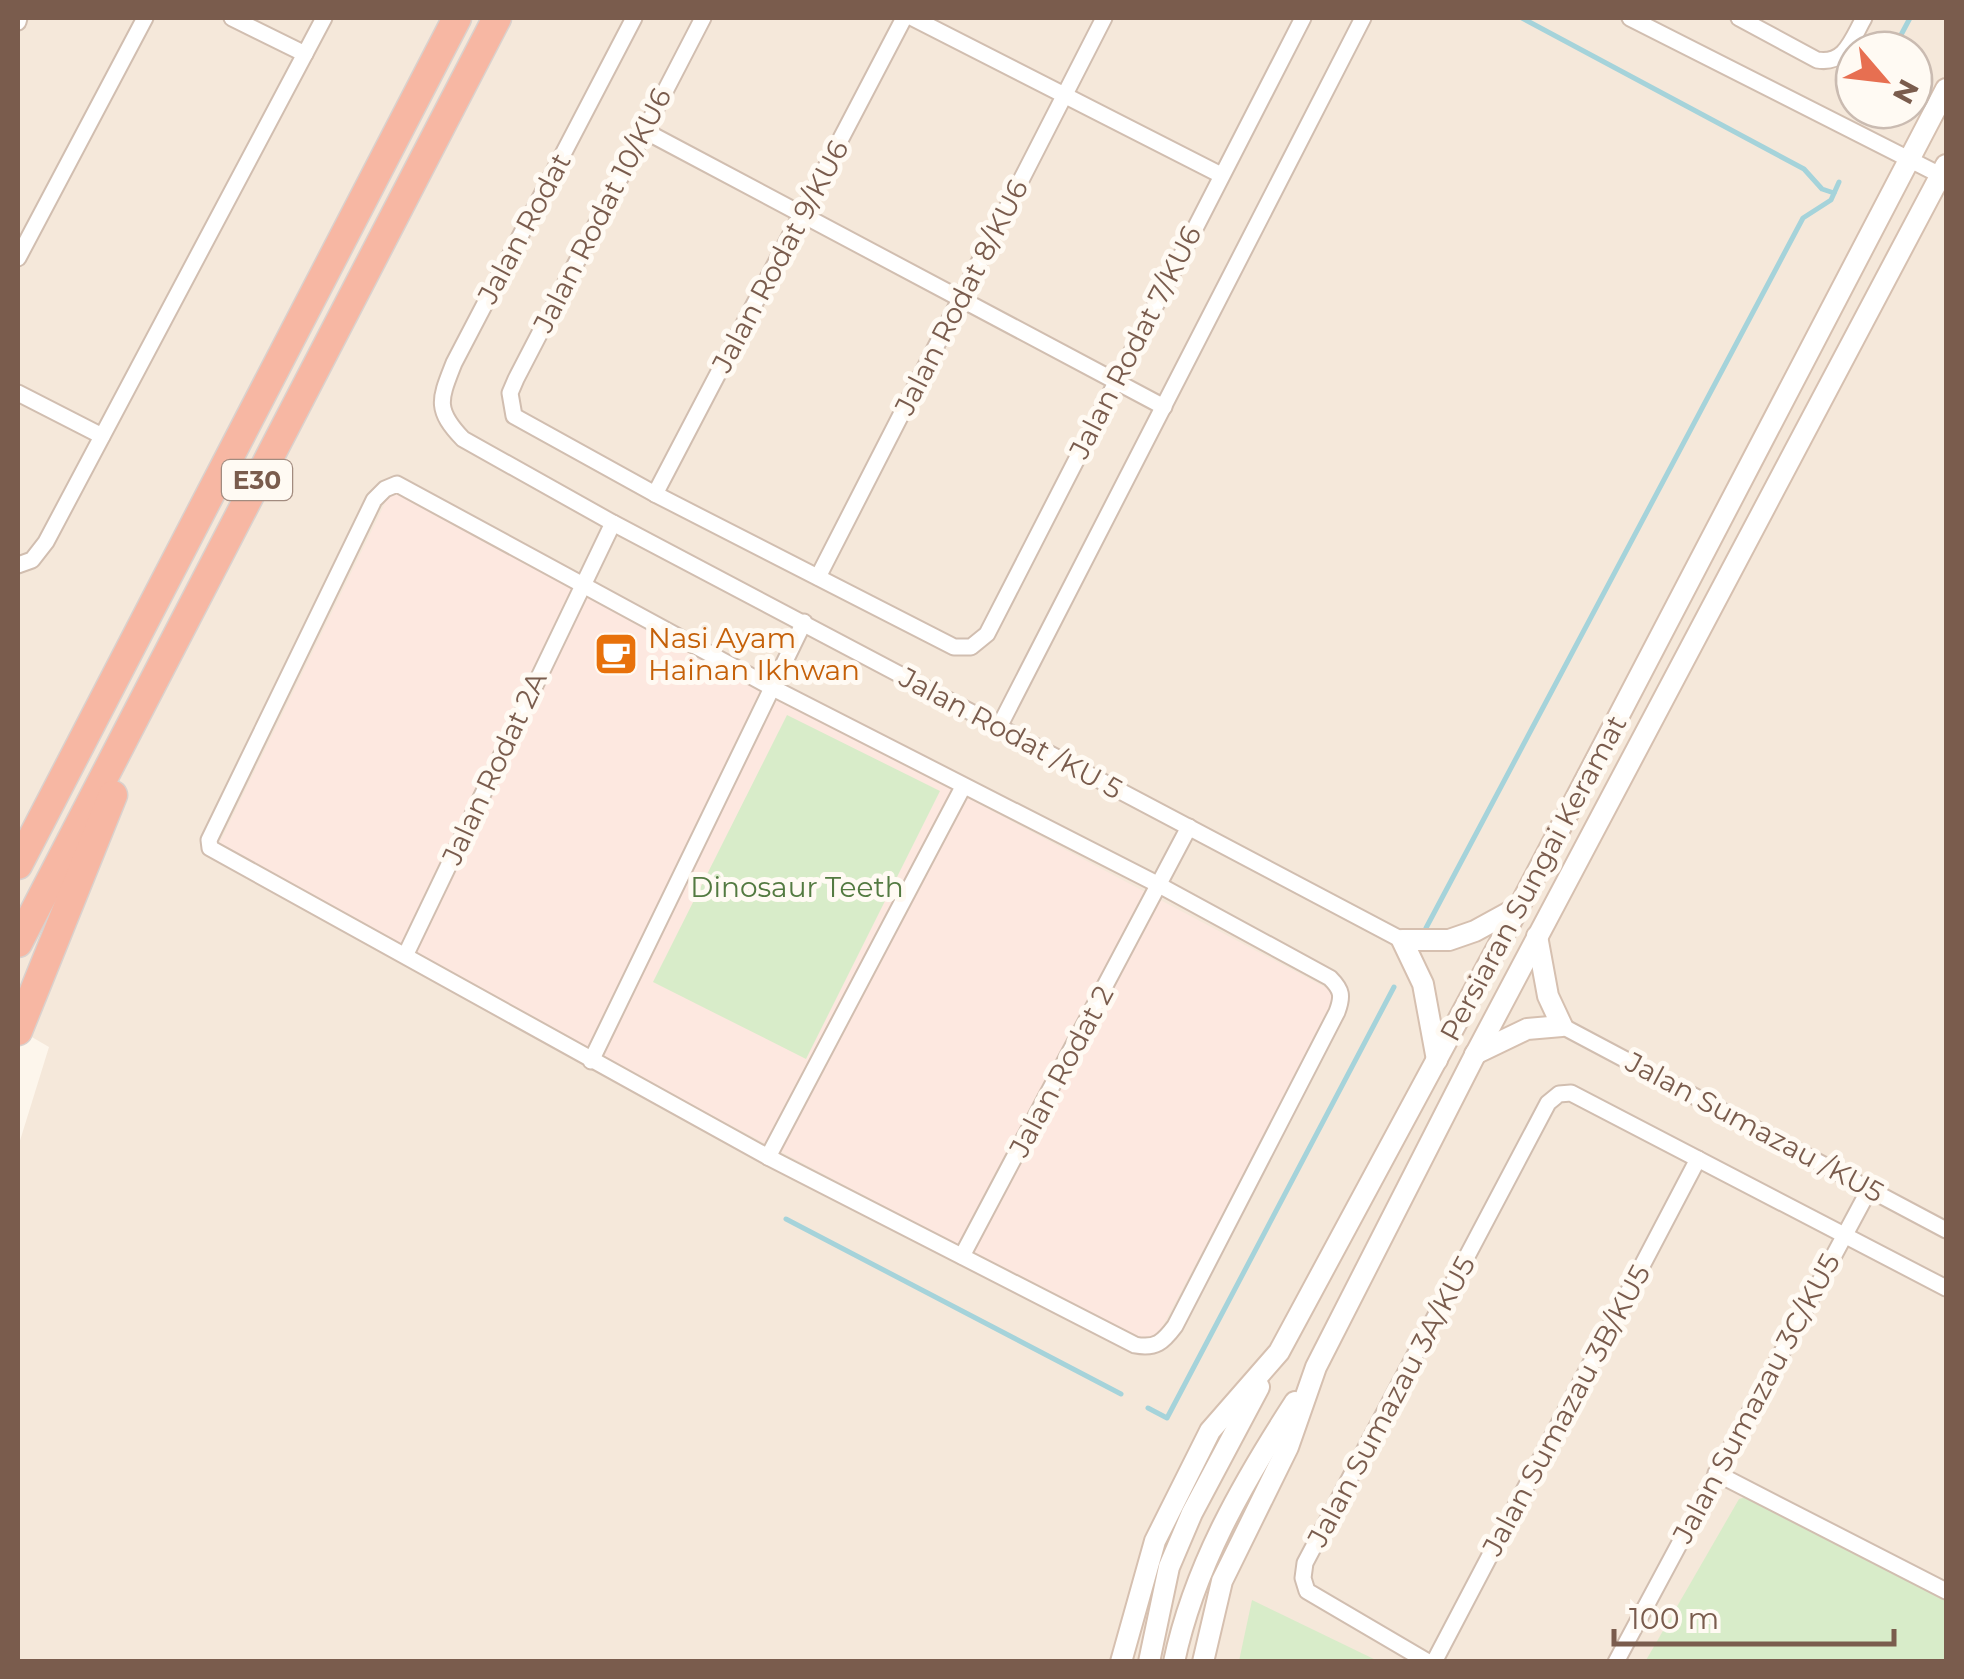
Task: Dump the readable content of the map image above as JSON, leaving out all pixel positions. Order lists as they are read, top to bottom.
{
  "streets": {
    "highway": ["E30"],
    "street": [
      "Jalan Rodat 10/KU6",
      "Jalan Rodat",
      "Jalan Rodat 9/KU6",
      "Jalan Rodat 8/KU6",
      "Jalan Rodat 7/KU6",
      "Jalan Rodat /KU 5",
      "Jalan Rodat 2A",
      "Persiaran Sungai Keramat",
      "Jalan Rodat 2",
      "Jalan Sumazau /KU5",
      "Jalan Sumazau 3C/KU5",
      "Jalan Sumazau 3A/KU5",
      "Jalan Sumazau 3B/KU5"
    ]
  },
  "crossings": [
    ["Jalan Rodat 10/KU6", "Jalan Rodat 9/KU6"],
    ["Jalan Rodat", "Jalan Rodat /KU 5"],
    ["Jalan Rodat 8/KU6", "Jalan Rodat 7/KU6"],
    ["Jalan Rodat /KU 5", "Jalan Rodat 2A"],
    ["Jalan Rodat /KU 5", "Jalan Rodat 2"],
    ["Jalan Sumazau /KU5", "Jalan Sumazau 3C/KU5"],
    ["Jalan Sumazau 3A/KU5", "Jalan Sumazau 3B/KU5"]
  ],
  "parks": ["Dinosaur Teeth"],
  "places": {
    "cafe": ["Nasi Ayam Hainan Ikhwan"]
  },
  "scale_bar": "100 m",
  "north": "bottom right"
}
